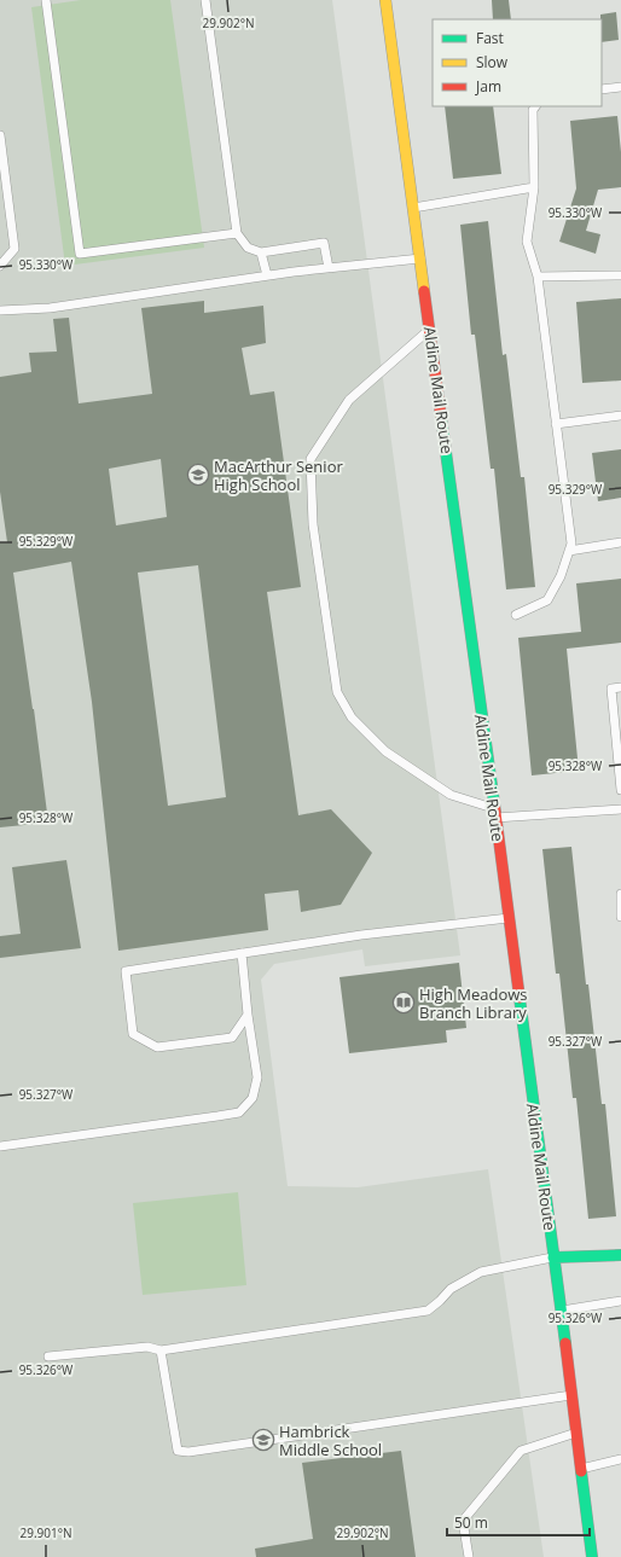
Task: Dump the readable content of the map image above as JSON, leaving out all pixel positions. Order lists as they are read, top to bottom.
{
  "streets": {
    "main road": ["Aldine Mail Route"]
  },
  "places": {
    "school or university": ["MacArthur Senior High School", "Hambrick Middle School"],
    "library": ["High Meadows Branch Library"]
  },
  "legend": ["Fast", "Slow", "Jam"],
  "scale_bar": "50 m",
  "coordinates": [
    "29.902°N",
    "95.330°W",
    "95.329°W",
    "95.328°W",
    "95.327°W",
    "95.326°W",
    "29.901°N"
  ]
}
